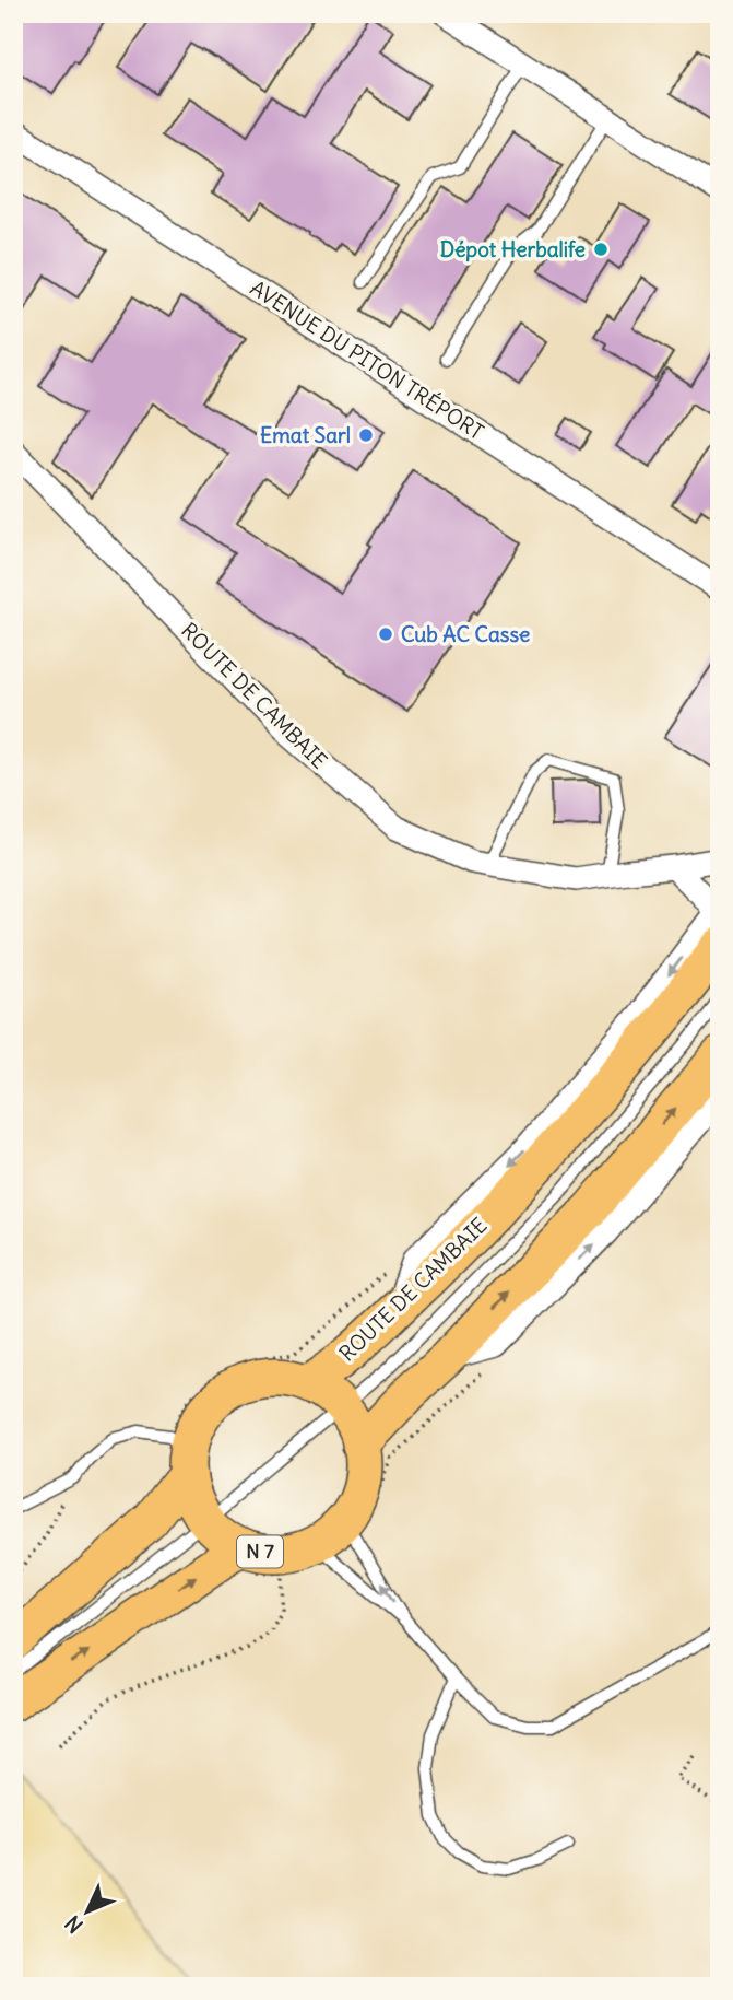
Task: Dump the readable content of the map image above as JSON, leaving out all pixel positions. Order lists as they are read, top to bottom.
{
  "streets": {
    "main road": ["ROUTE DE CAMBAIE", "N 7"],
    "street": ["AVENUE DU PITON TRÉPORT"]
  },
  "places": ["Dépot Herbalife", "Emat Sarl", "Cub AC Casse"],
  "north": "bottom left"
}
